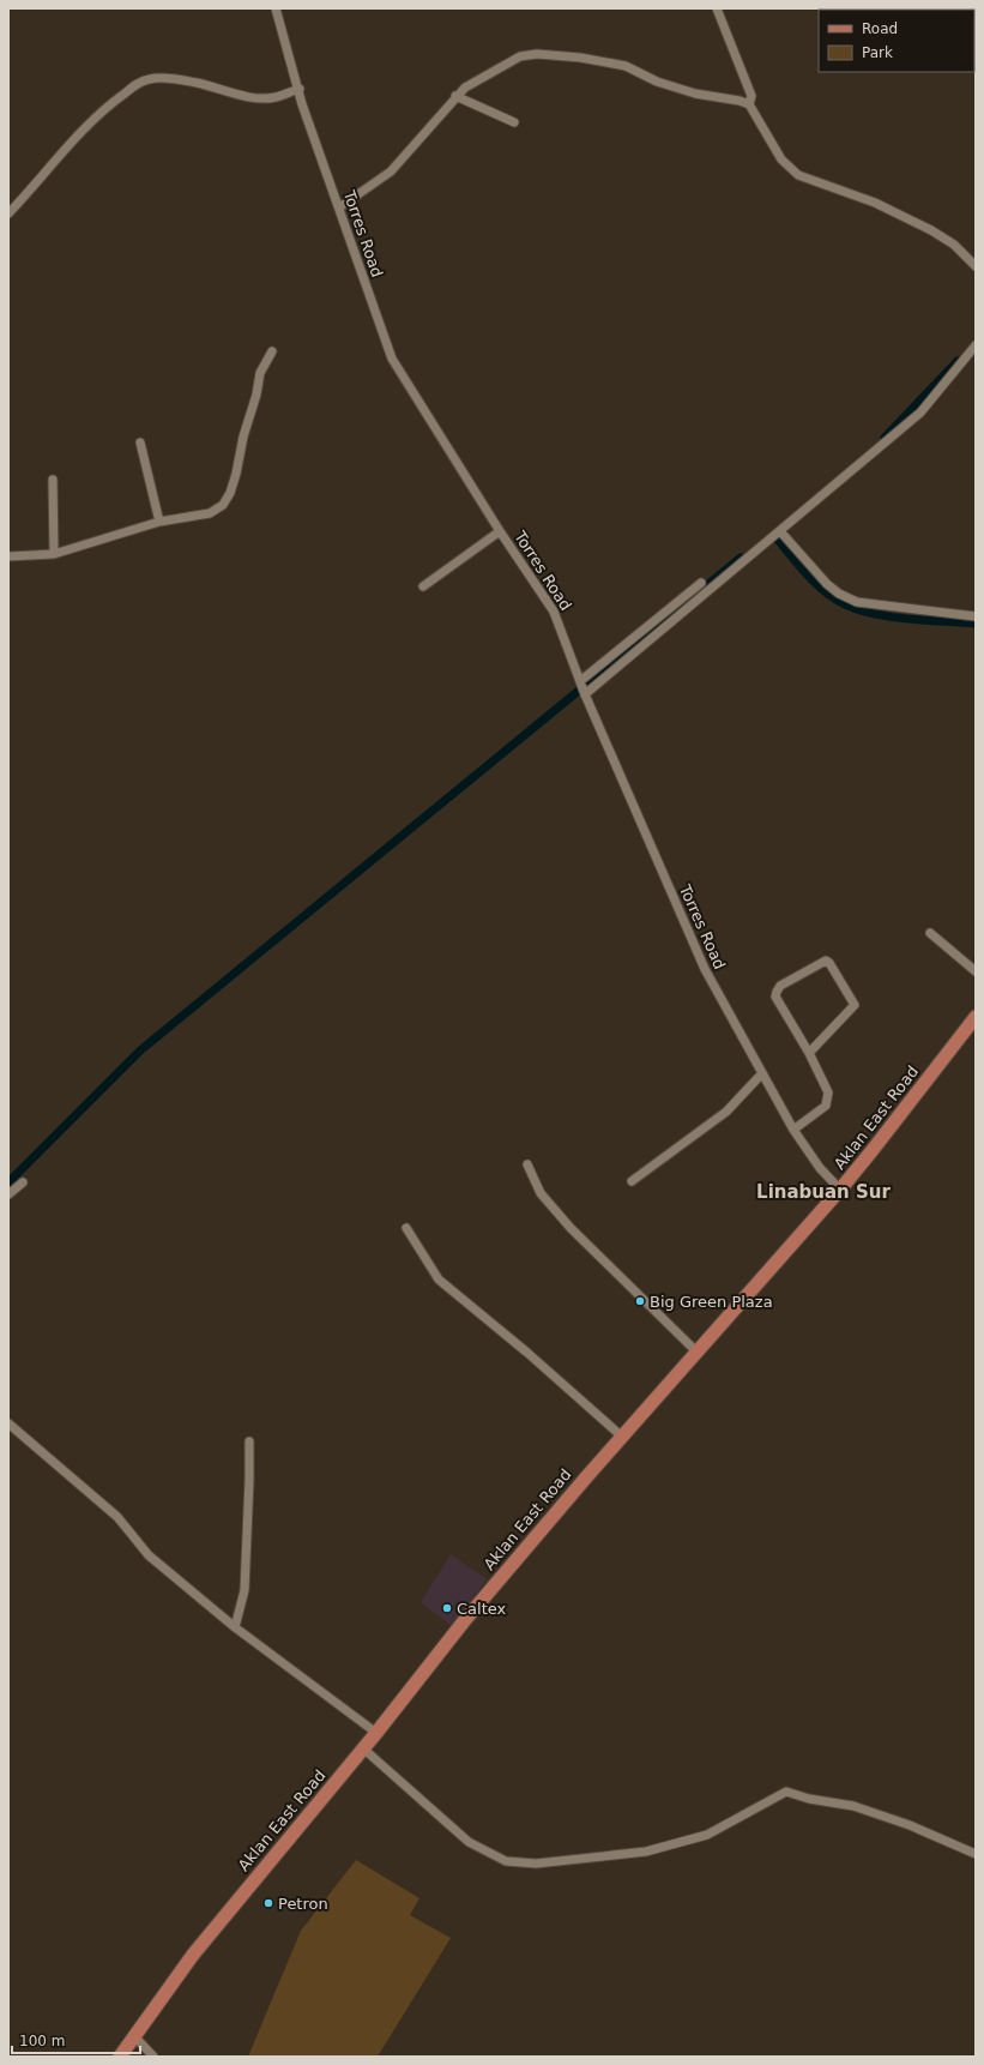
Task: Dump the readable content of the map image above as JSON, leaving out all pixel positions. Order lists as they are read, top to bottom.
{
  "streets": {
    "main road": ["Aklan East Road"],
    "street": ["Torres Road"]
  },
  "crossings": [
    ["Torres Road", "Aklan East Road"]
  ],
  "districts": ["Linabuan Sur"],
  "places": ["Big Green Plaza", "Caltex", "Petron"],
  "legend": ["Road", "Park"],
  "scale_bar": "100 m"
}
